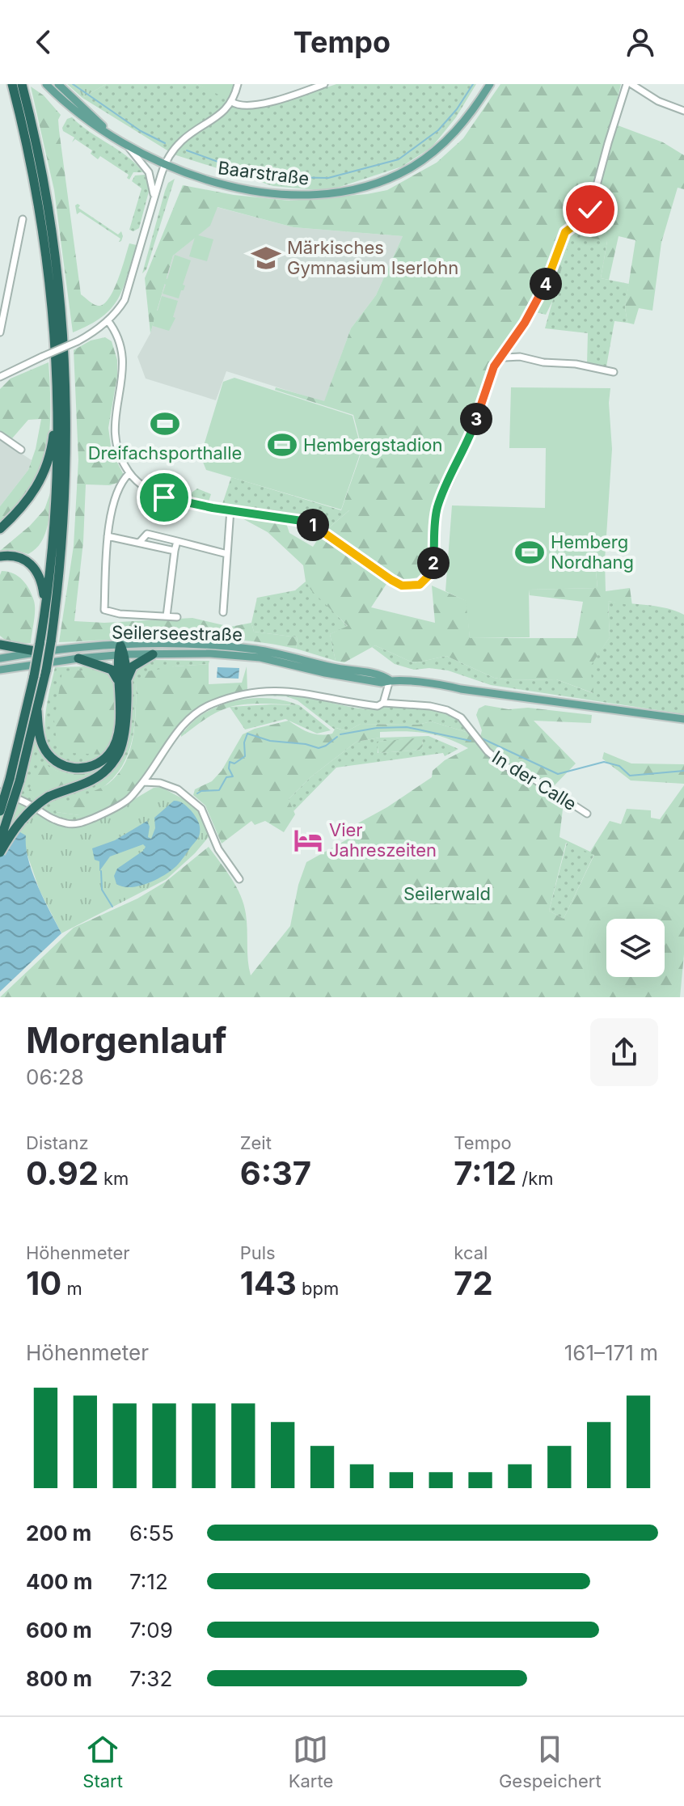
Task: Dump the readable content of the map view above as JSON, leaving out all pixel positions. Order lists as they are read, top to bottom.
{
  "streets": {
    "main road": ["Baarstraße", "Seilerseestraße"],
    "street": ["In der Calle"]
  },
  "parks": ["Seilerwald"],
  "places": {
    "school or university": ["Märkisches Gymnasium Iserlohn"],
    "sports": ["Dreifachsporthalle", "Hembergstadion", "Hemberg Nordhang"],
    "hotel": ["Vier Jahreszeiten"]
  },
  "page": {
    "header": "Tempo",
    "pins": [
      "4",
      "3",
      "1",
      "2"
    ],
    "heading": ["Morgenlauf", "06:28"],
    "stats": [
      ["Distanz", "0.92 km"],
      ["Zeit", "6:37"],
      ["Tempo", "7:12 /km"],
      ["Höhenmeter", "10 m"],
      ["Puls", "143 bpm"],
      ["kcal", "72"]
    ],
    "chart": ["Höhenmeter", "161–171 m"],
    "list": [
      {
        "name": "200 m",
        "note": "6:55"
      },
      {
        "name": "400 m",
        "note": "7:12"
      },
      {
        "name": "600 m",
        "note": "7:09"
      },
      {
        "name": "800 m",
        "note": "7:32"
      }
    ],
    "tabs": ["Start", "Karte", "Gespeichert"]
  }
}
